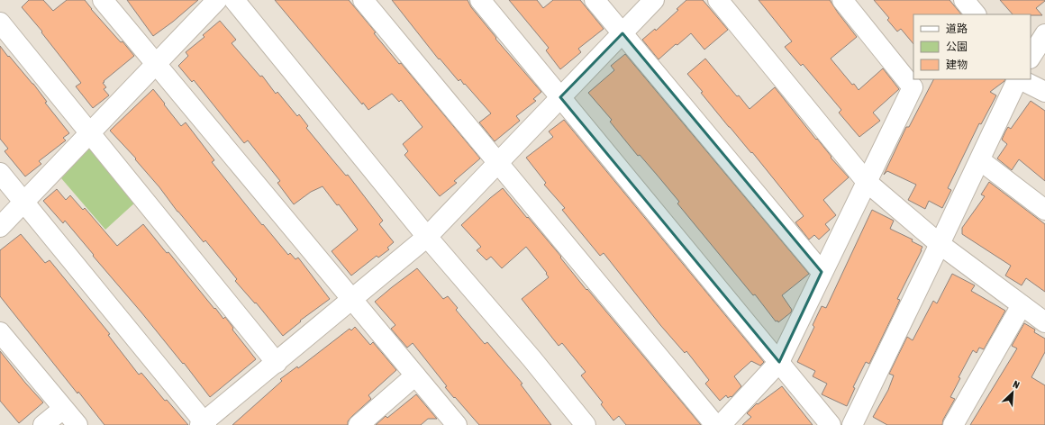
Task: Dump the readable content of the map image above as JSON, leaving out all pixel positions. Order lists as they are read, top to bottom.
{
  "legend": ["道路", "公園", "建物"],
  "north": "top right"
}
